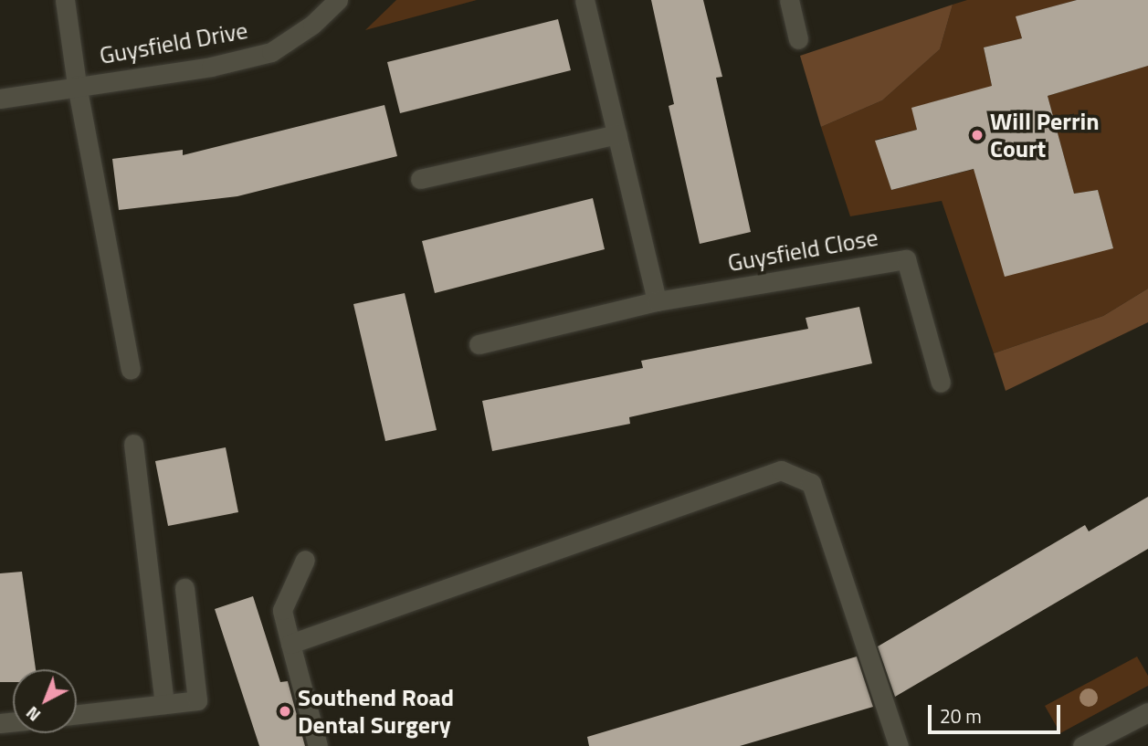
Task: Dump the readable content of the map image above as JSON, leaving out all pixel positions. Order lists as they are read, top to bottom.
{
  "streets": {
    "street": ["Guysfield Drive", "Guysfield Close"]
  },
  "places": ["Will Perrin Court", "Southend Road Dental Surgery"],
  "scale_bar": "20 m",
  "north": "bottom left"
}
